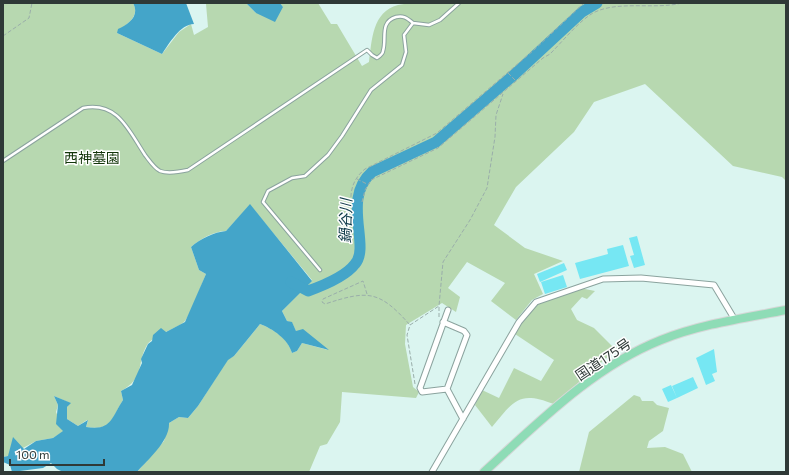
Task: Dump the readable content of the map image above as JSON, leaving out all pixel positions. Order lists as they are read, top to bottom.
{
  "streets": {
    "highway": ["国道175号"]
  },
  "water": ["鍋谷川"],
  "parks": ["西神墓園"],
  "scale_bar": "100 m"
}
